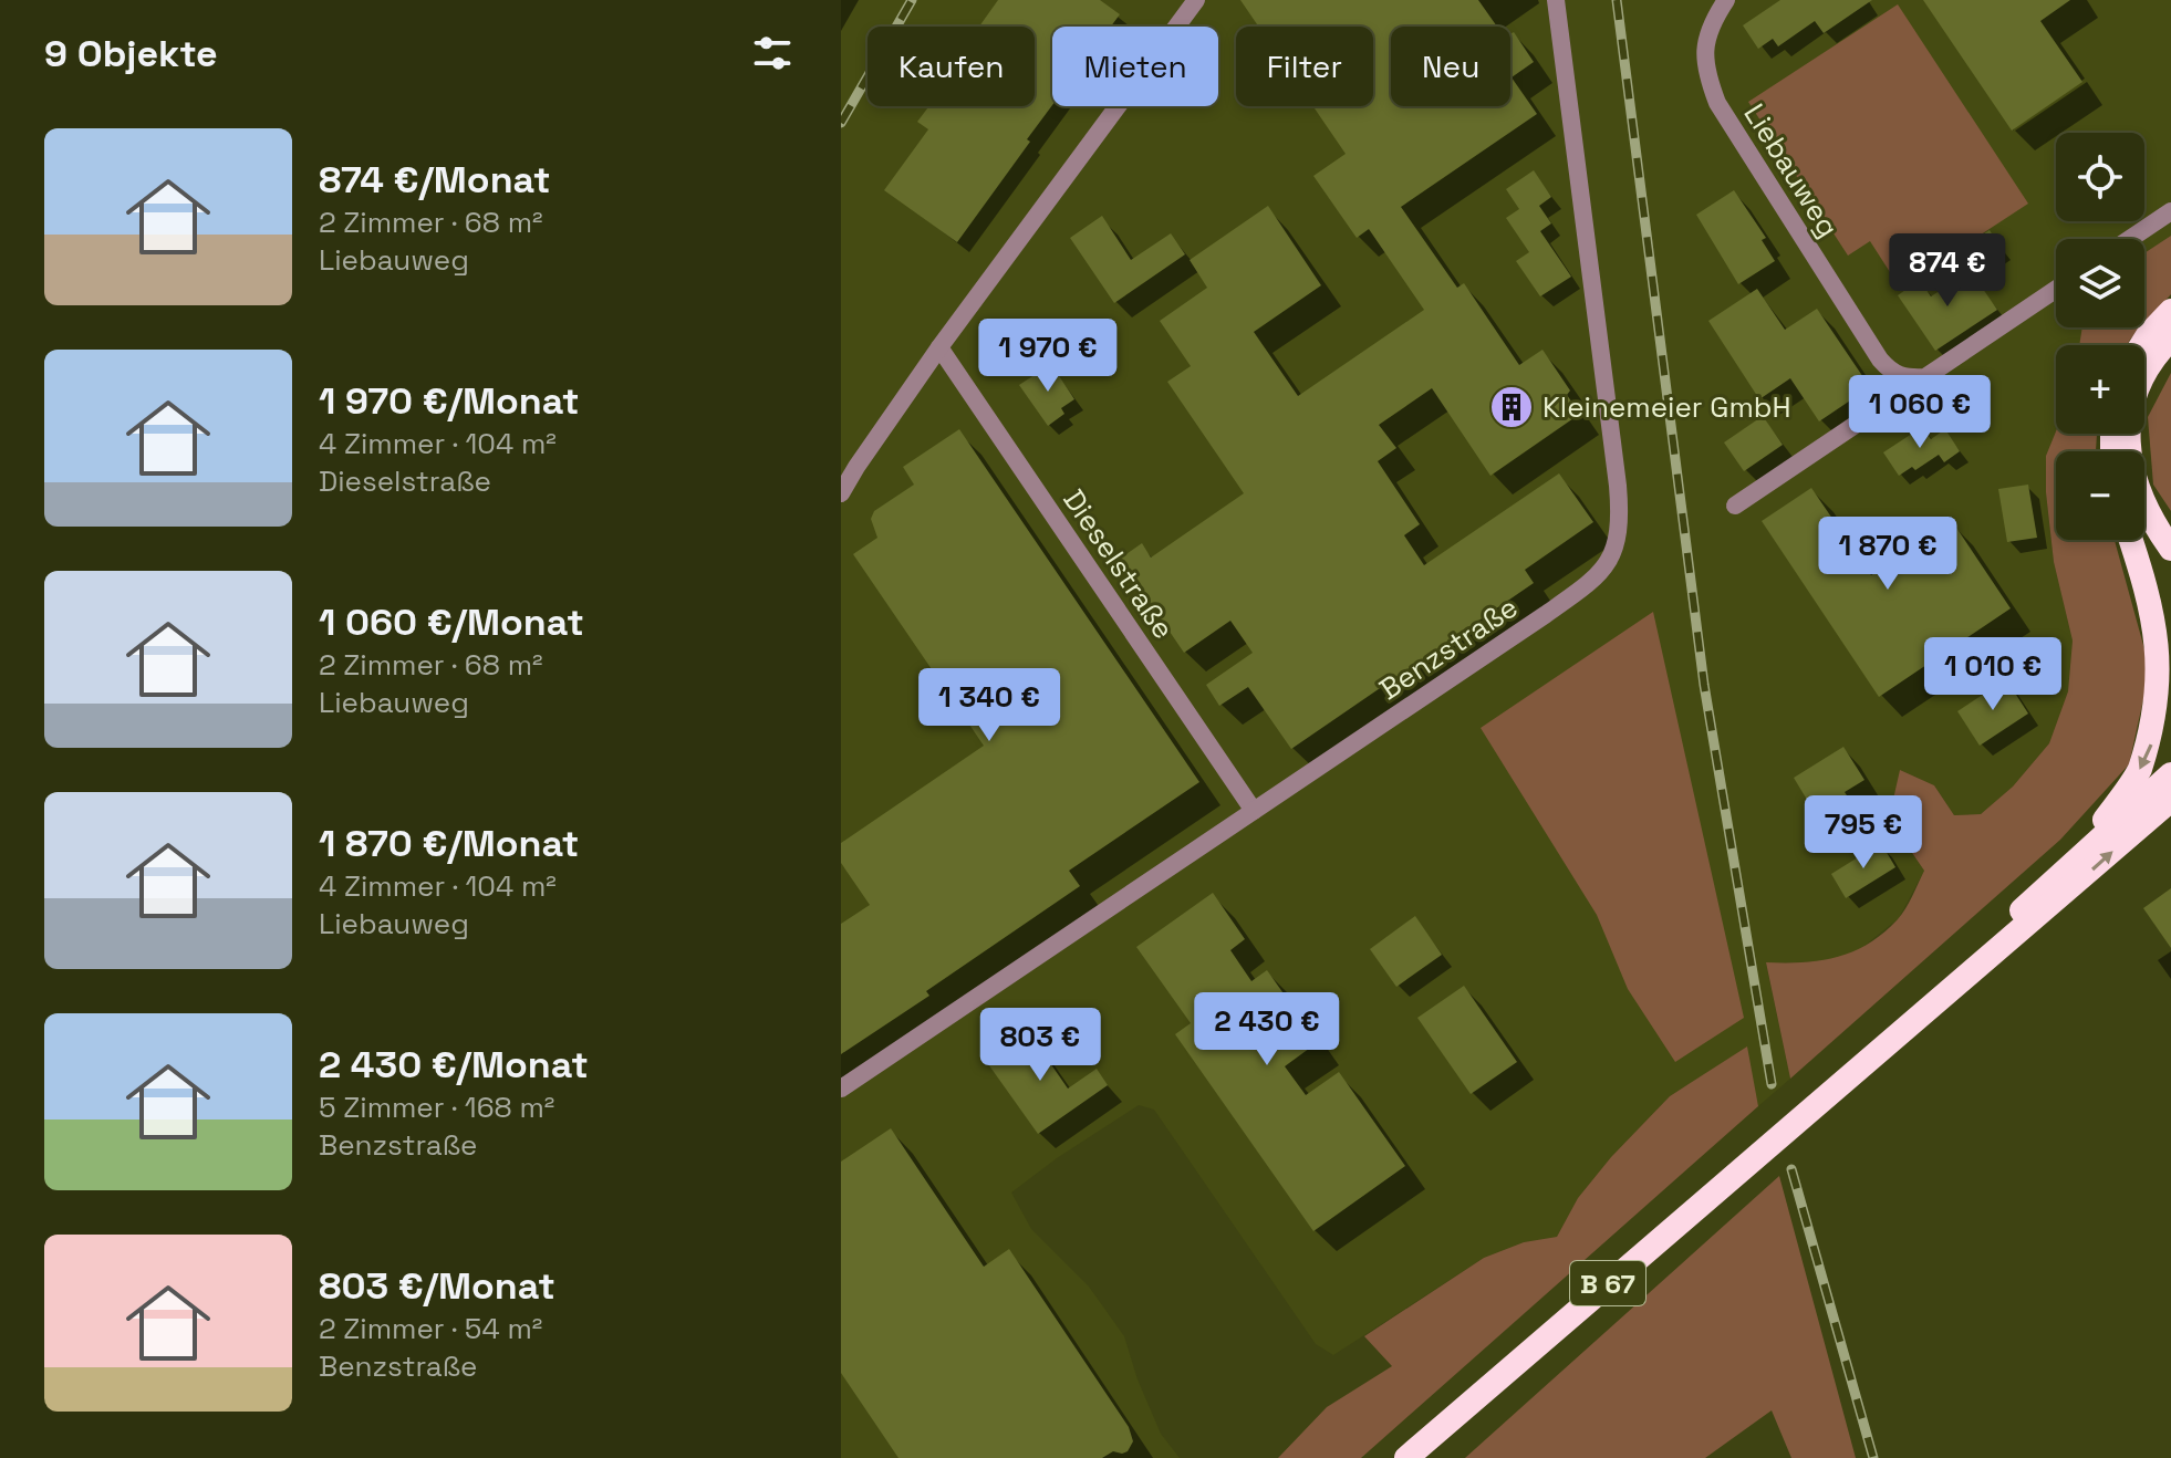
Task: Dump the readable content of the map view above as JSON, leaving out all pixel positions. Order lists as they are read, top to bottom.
{
  "streets": {
    "highway": ["B 67"],
    "street": ["Liebauweg", "Dieselstraße", "Benzstraße"]
  },
  "crossings": [
    ["Dieselstraße", "Benzstraße"]
  ],
  "places": {
    "building": ["Kleinemeier GmbH"]
  },
  "page": {
    "heading": "9 Objekte",
    "chip": [
      "Kaufen",
      "Mieten",
      "Filter",
      "Neu"
    ],
    "list": [
      {
        "name": "874 €/Monat",
        "note": "2 Zimmer · 68 m² · Liebauweg"
      },
      {
        "name": "1 970 €/Monat",
        "note": "4 Zimmer · 104 m² · Dieselstraße"
      },
      {
        "name": "1 060 €/Monat",
        "note": "2 Zimmer · 68 m² · Liebauweg"
      },
      {
        "name": "1 870 €/Monat",
        "note": "4 Zimmer · 104 m² · Liebauweg"
      },
      {
        "name": "2 430 €/Monat",
        "note": "5 Zimmer · 168 m² · Benzstraße"
      },
      {
        "name": "803 €/Monat",
        "note": "2 Zimmer · 54 m² · Benzstraße"
      }
    ],
    "map_buttons": ["+", "−"],
    "price": [
      "874 €",
      "1 970 €",
      "1 060 €",
      "1 870 €",
      "1 010 €",
      "1 340 €",
      "795 €",
      "2 430 €",
      "803 €"
    ]
  }
}
